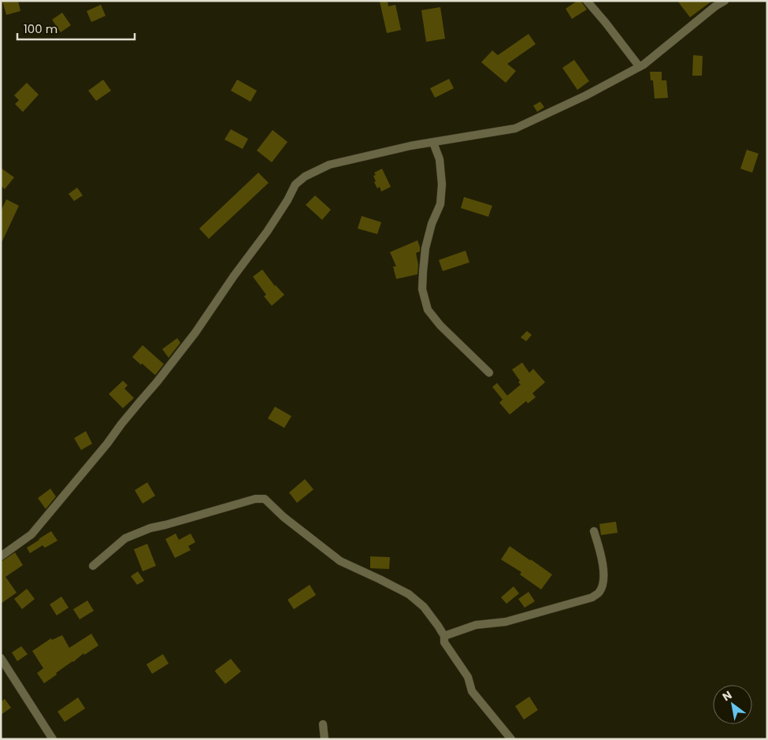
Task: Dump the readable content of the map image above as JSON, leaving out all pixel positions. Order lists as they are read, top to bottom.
{
  "scale_bar": "100 m",
  "north": "top left"
}
